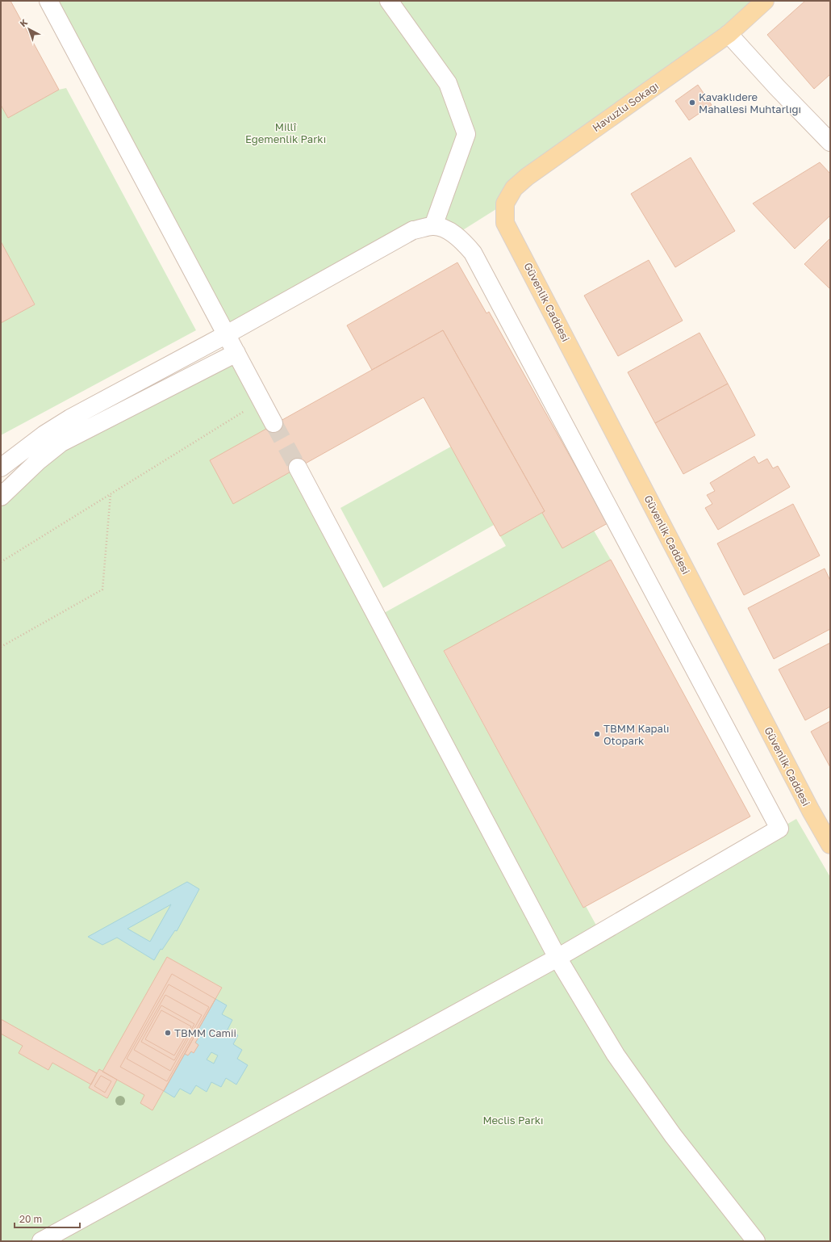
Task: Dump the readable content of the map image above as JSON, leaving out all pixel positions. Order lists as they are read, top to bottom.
{
  "streets": {
    "main road": ["Havuzlu Sokağı", "Güvenlik Caddesi"]
  },
  "crossings": [
    ["Havuzlu Sokağı", "Güvenlik Caddesi"]
  ],
  "parks": ["Millî Egemenlik Parkı", "Meclis Parkı"],
  "places": ["Kavaklıdere Mahallesi Muhtarlığı", "TBMM Kapalı Otopark", "TBMM Camii"],
  "scale_bar": "20 m",
  "north": "top left"
}
